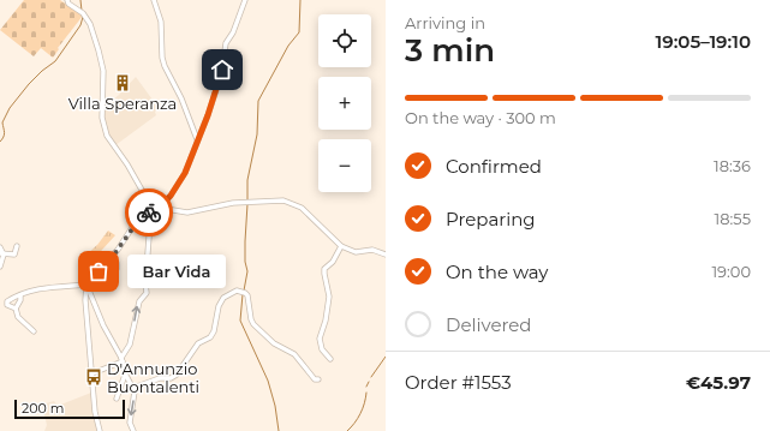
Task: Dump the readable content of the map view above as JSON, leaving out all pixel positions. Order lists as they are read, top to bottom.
{
  "places": {
    "building": ["Villa Speranza"],
    "other": ["Bar Vida"],
    "bus stop": ["D'Annunzio Buontalenti"]
  },
  "scale_bar": "200 m",
  "page": {
    "heading": ["3 min", "Arriving in", "19:05–19:10"],
    "panel": ["Order #1553", "€45.97"],
    "map_buttons": ["+", "−"],
    "bar": "On the way · 300 m",
    "list": [
      ["Confirmed", "18:36"],
      ["Preparing", "18:55"],
      ["On the way", "19:00"],
      "Delivered"
    ],
    "bubble": "Bar Vida",
    "scale": "200 m"
  }
}
